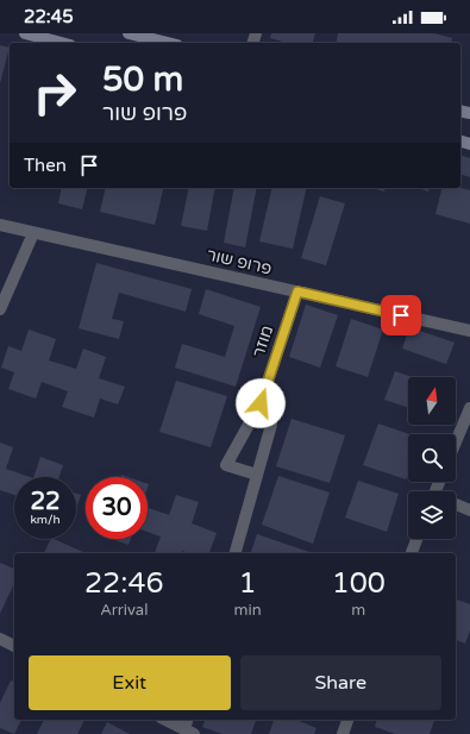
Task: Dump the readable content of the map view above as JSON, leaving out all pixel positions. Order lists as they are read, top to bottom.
{
  "streets": {
    "street": ["פרופ שור", "מוזר"]
  },
  "crossings": [
    ["פרופ שור", "מוזר"]
  ],
  "north": "top",
  "page": {
    "status": "22:45",
    "turn": ["50 m", "פרופ שור"],
    "then": "Then",
    "speed": "22 km/h",
    "limit": "30",
    "eta": [
      "22:46",
      "Arrival",
      "1",
      "min",
      "100",
      "m"
    ],
    "buttons": ["Exit", "Share"]
  }
}
